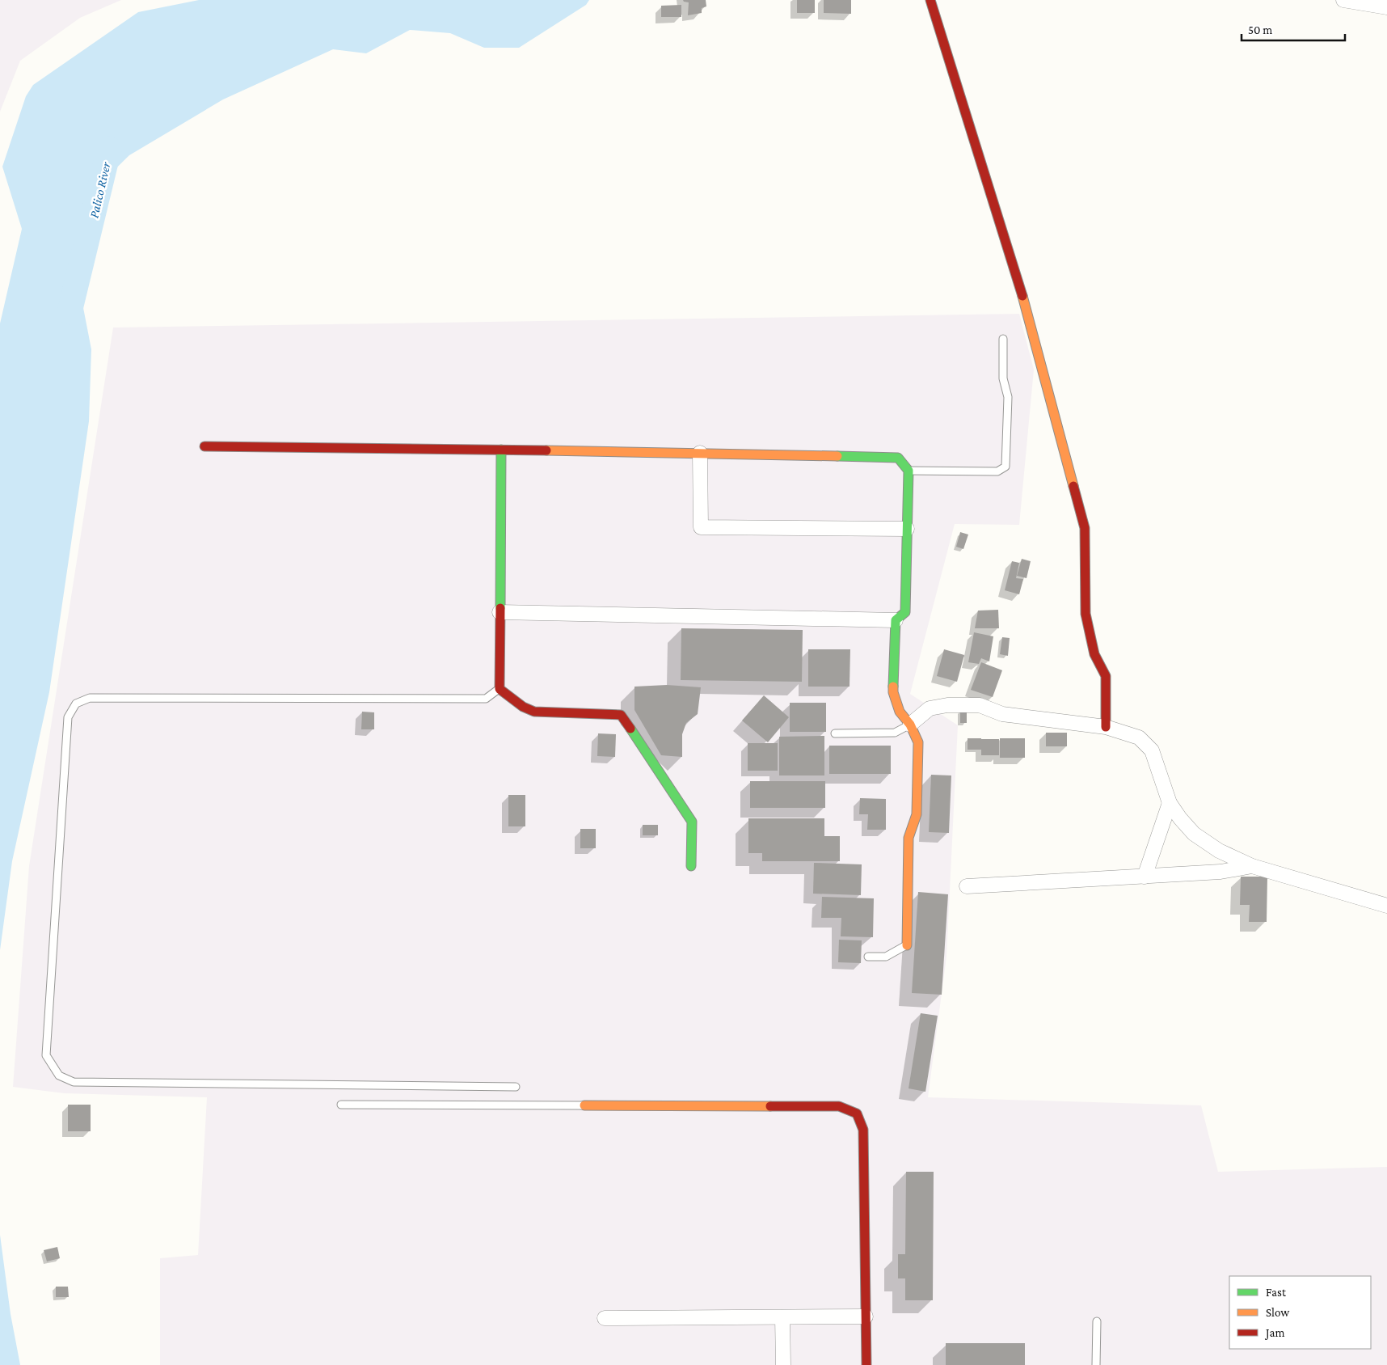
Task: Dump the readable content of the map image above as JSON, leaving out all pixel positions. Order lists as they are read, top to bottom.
{
  "water": ["Palico River"],
  "legend": ["Fast", "Slow", "Jam"],
  "scale_bar": "50 m"
}
